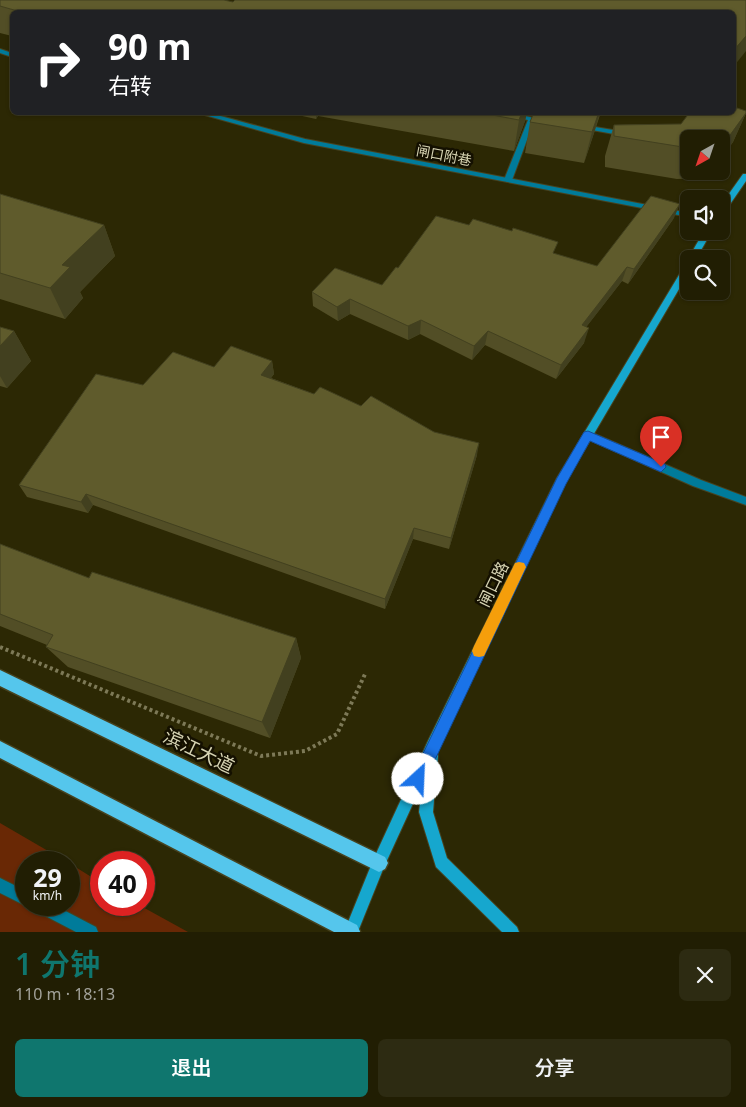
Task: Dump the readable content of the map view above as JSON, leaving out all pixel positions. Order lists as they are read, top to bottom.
{
  "streets": {
    "main road": ["滨江大道"],
    "street": ["闸口附巷", "闸口路"]
  },
  "crossings": [
    ["闸口路", "滨江大道"]
  ],
  "north": "bottom left",
  "page": {
    "turn": ["90 m", "右转"],
    "speed": "29 km/h",
    "limit": "40",
    "heading": ["1 分钟", "110 m · 18:13"],
    "buttons": ["退出", "分享"]
  }
}
